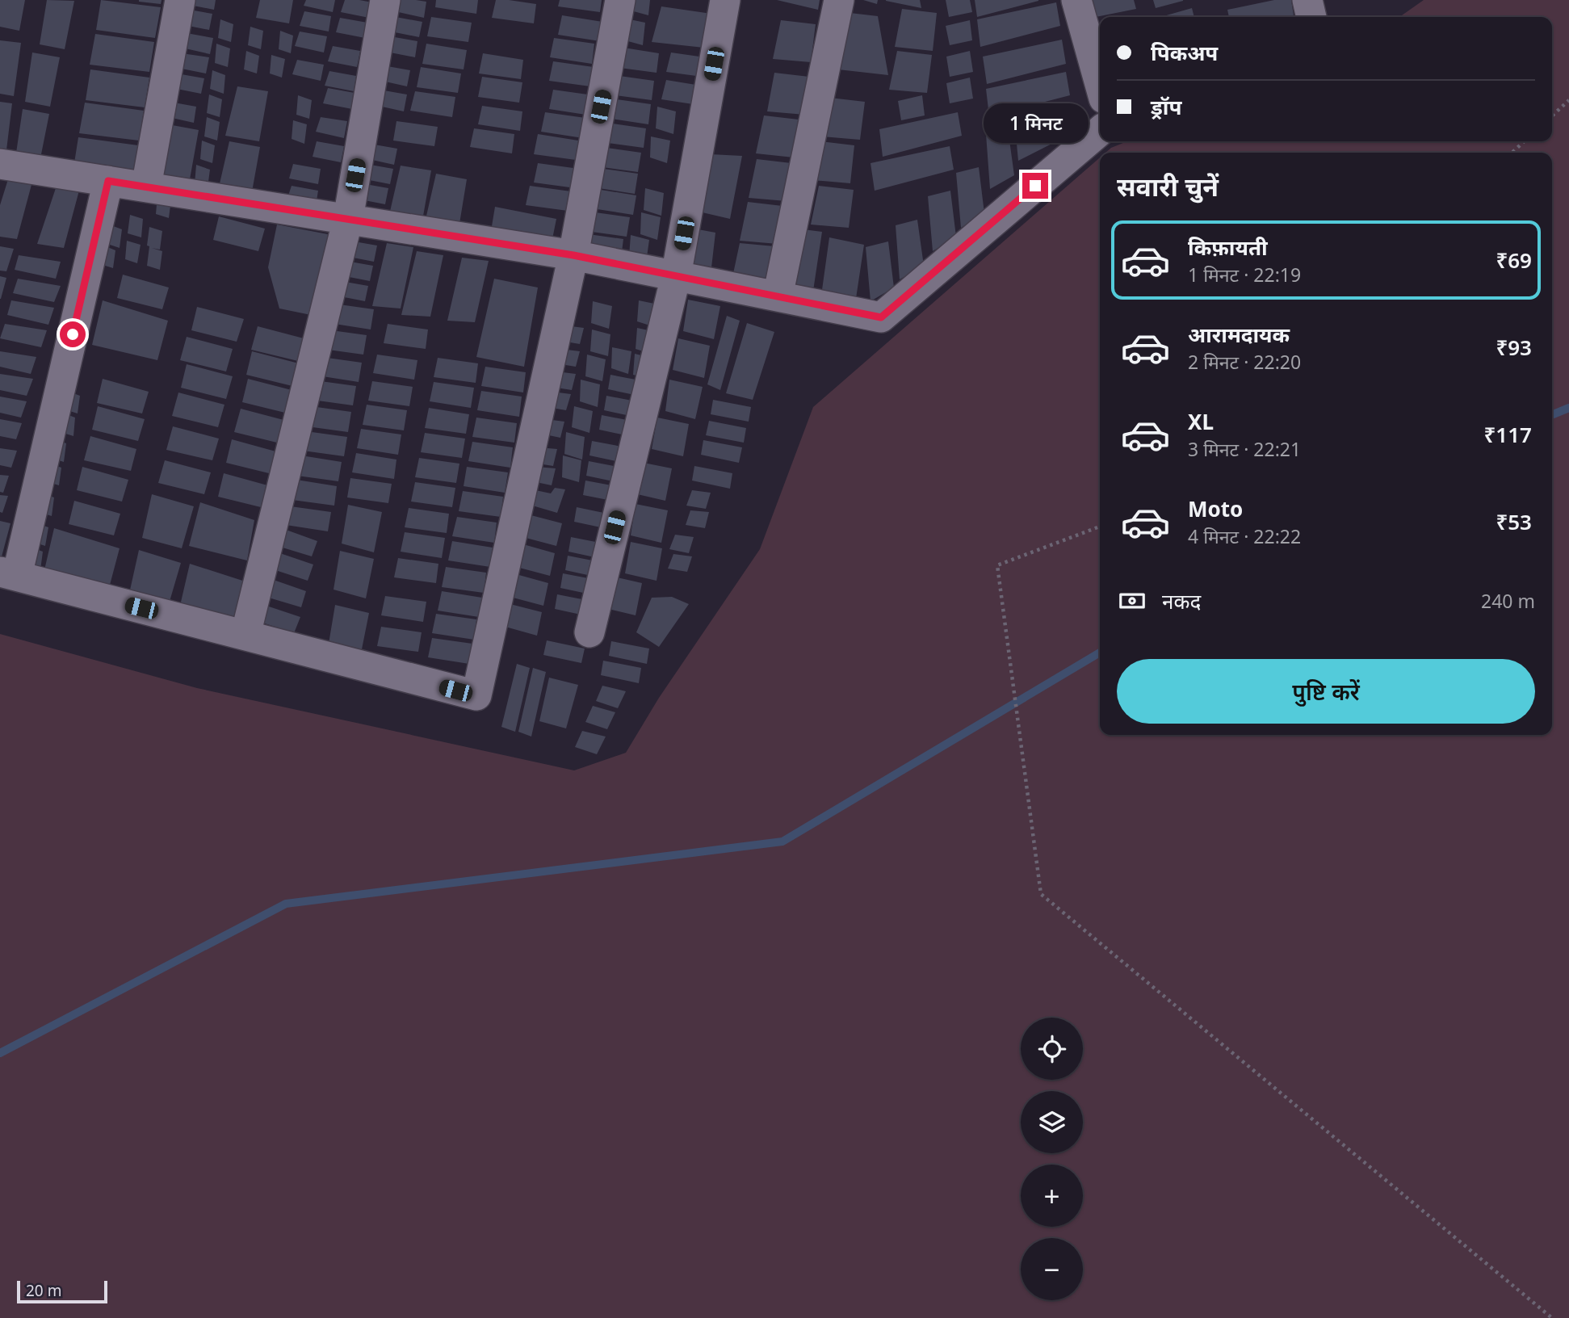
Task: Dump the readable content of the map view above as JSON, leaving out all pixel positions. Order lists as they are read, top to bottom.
{
  "scale_bar": "20 m",
  "page": {
    "banner": ["पिकअप", "ड्रॉप"],
    "bubble": "1 मिनट",
    "heading": "सवारी चुनें",
    "list": [
      {
        "name": "किफ़ायती",
        "note": "1 मिनट · 22:19",
        "value": "₹69"
      },
      {
        "name": "आरामदायक",
        "note": "2 मिनट · 22:20",
        "value": "₹93"
      },
      {
        "name": "XL",
        "note": "3 मिनट · 22:21",
        "value": "₹117"
      },
      {
        "name": "Moto",
        "note": "4 मिनट · 22:22",
        "value": "₹53"
      }
    ],
    "pay": ["नकद", "240 m"],
    "buttons": "पुष्टि करें",
    "map_buttons": ["+", "−"],
    "scale": "20 m"
  }
}
